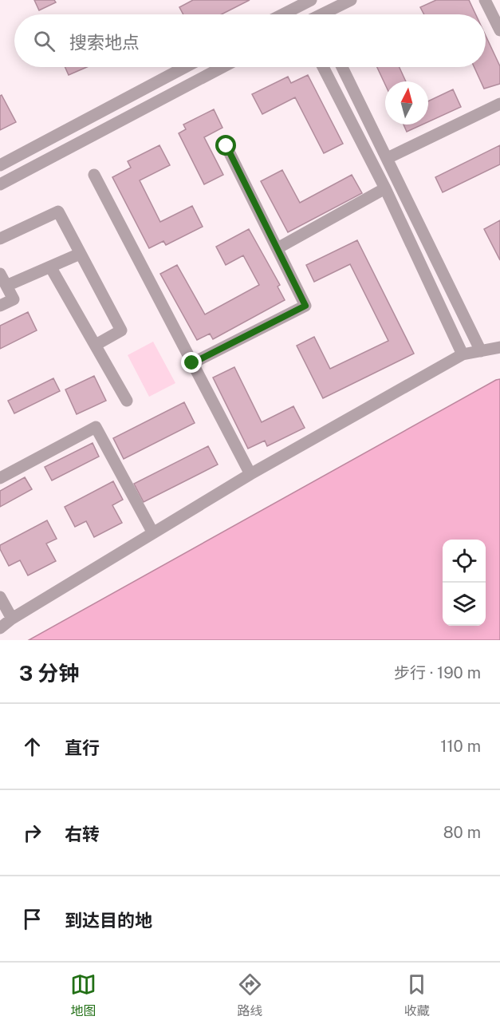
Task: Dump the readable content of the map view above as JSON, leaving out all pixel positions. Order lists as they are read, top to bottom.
{
  "north": "top",
  "page": {
    "search": "搜索地点",
    "heading": ["3 分钟", "步行 · 190 m"],
    "list": [
      ["直行", "110 m"],
      ["右转", "80 m"],
      "到达目的地"
    ],
    "nav": ["地图", "路线", "收藏"]
  }
}
